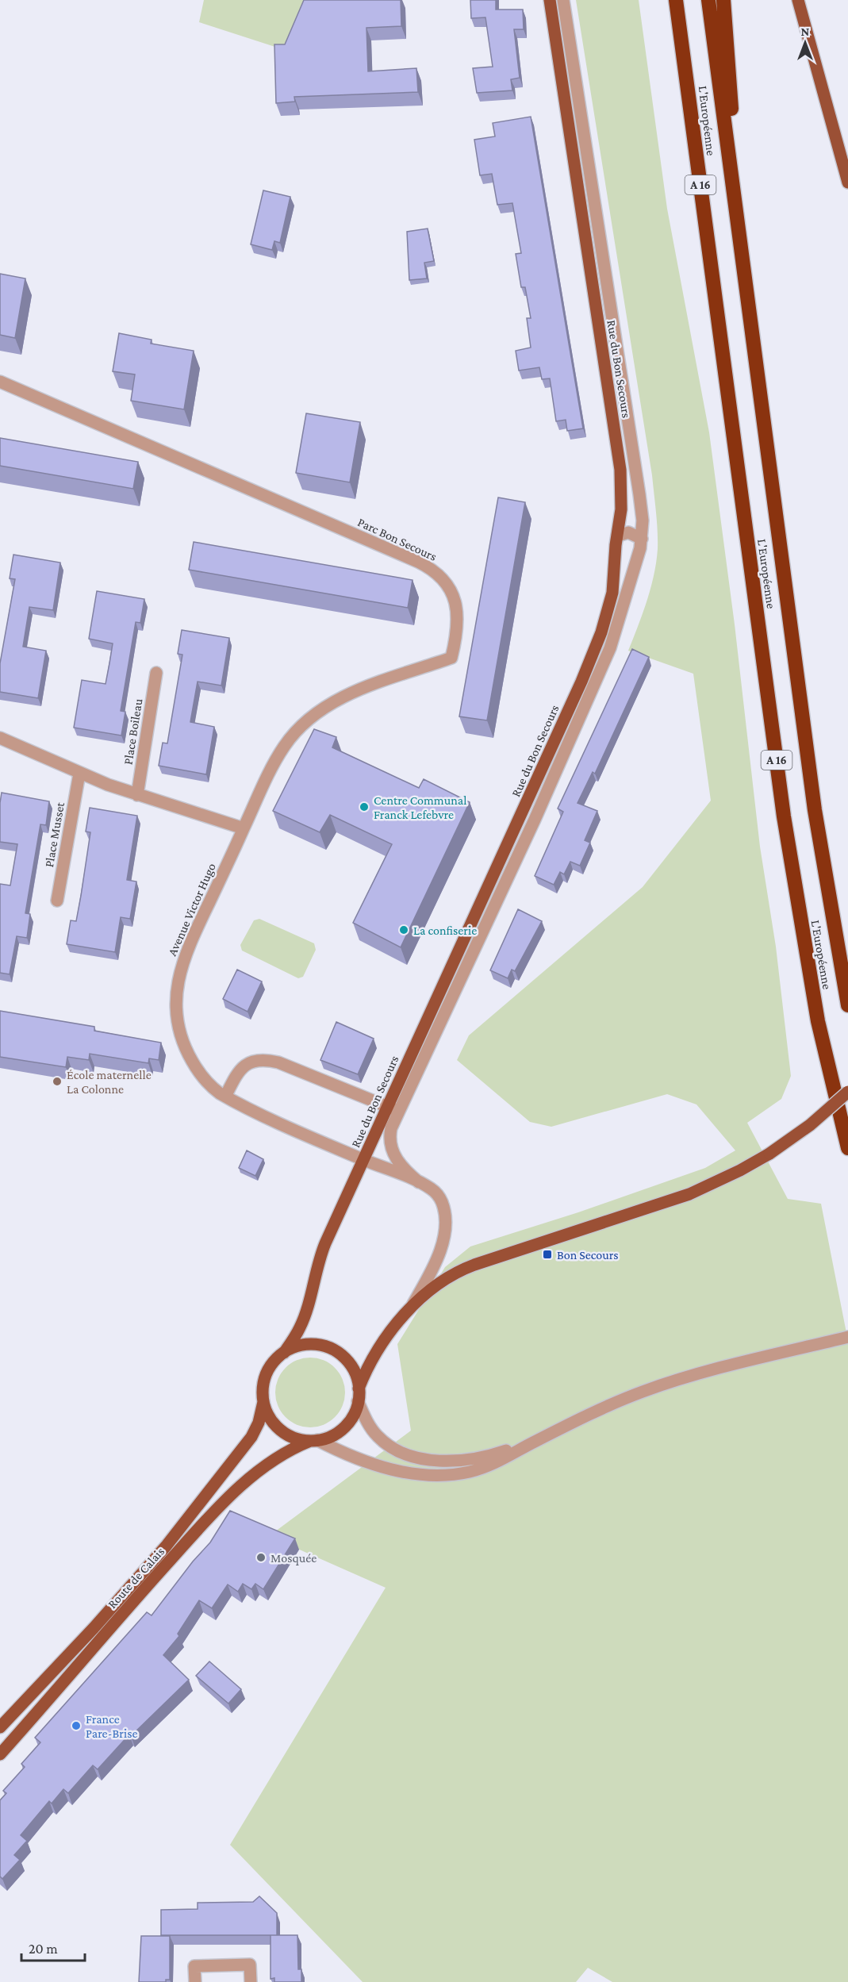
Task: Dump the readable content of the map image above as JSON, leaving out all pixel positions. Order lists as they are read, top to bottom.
{
  "streets": {
    "highway": ["L'Européenne", "A 16"],
    "main road": ["Rue du Bon Secours", "Route de Calais"],
    "street": [
      "Parc Bon Secours",
      "Place Boileau",
      "Place Musset",
      "Avenue Victor Hugo"
    ]
  },
  "crossings": [
    ["Rue du Bon Secours", "Avenue Victor Hugo"],
    ["Rue du Bon Secours", "Route de Calais"],
    ["Parc Bon Secours", "Avenue Victor Hugo"]
  ],
  "places": {
    "other": [
      "Centre Communal Franck Lefebvre",
      "La confiserie",
      "École maternelle La Colonne",
      "Mosquée",
      "France Pare-Brise"
    ],
    "transit": ["Bon Secours"]
  },
  "scale_bar": "20 m",
  "north": "top"
}
